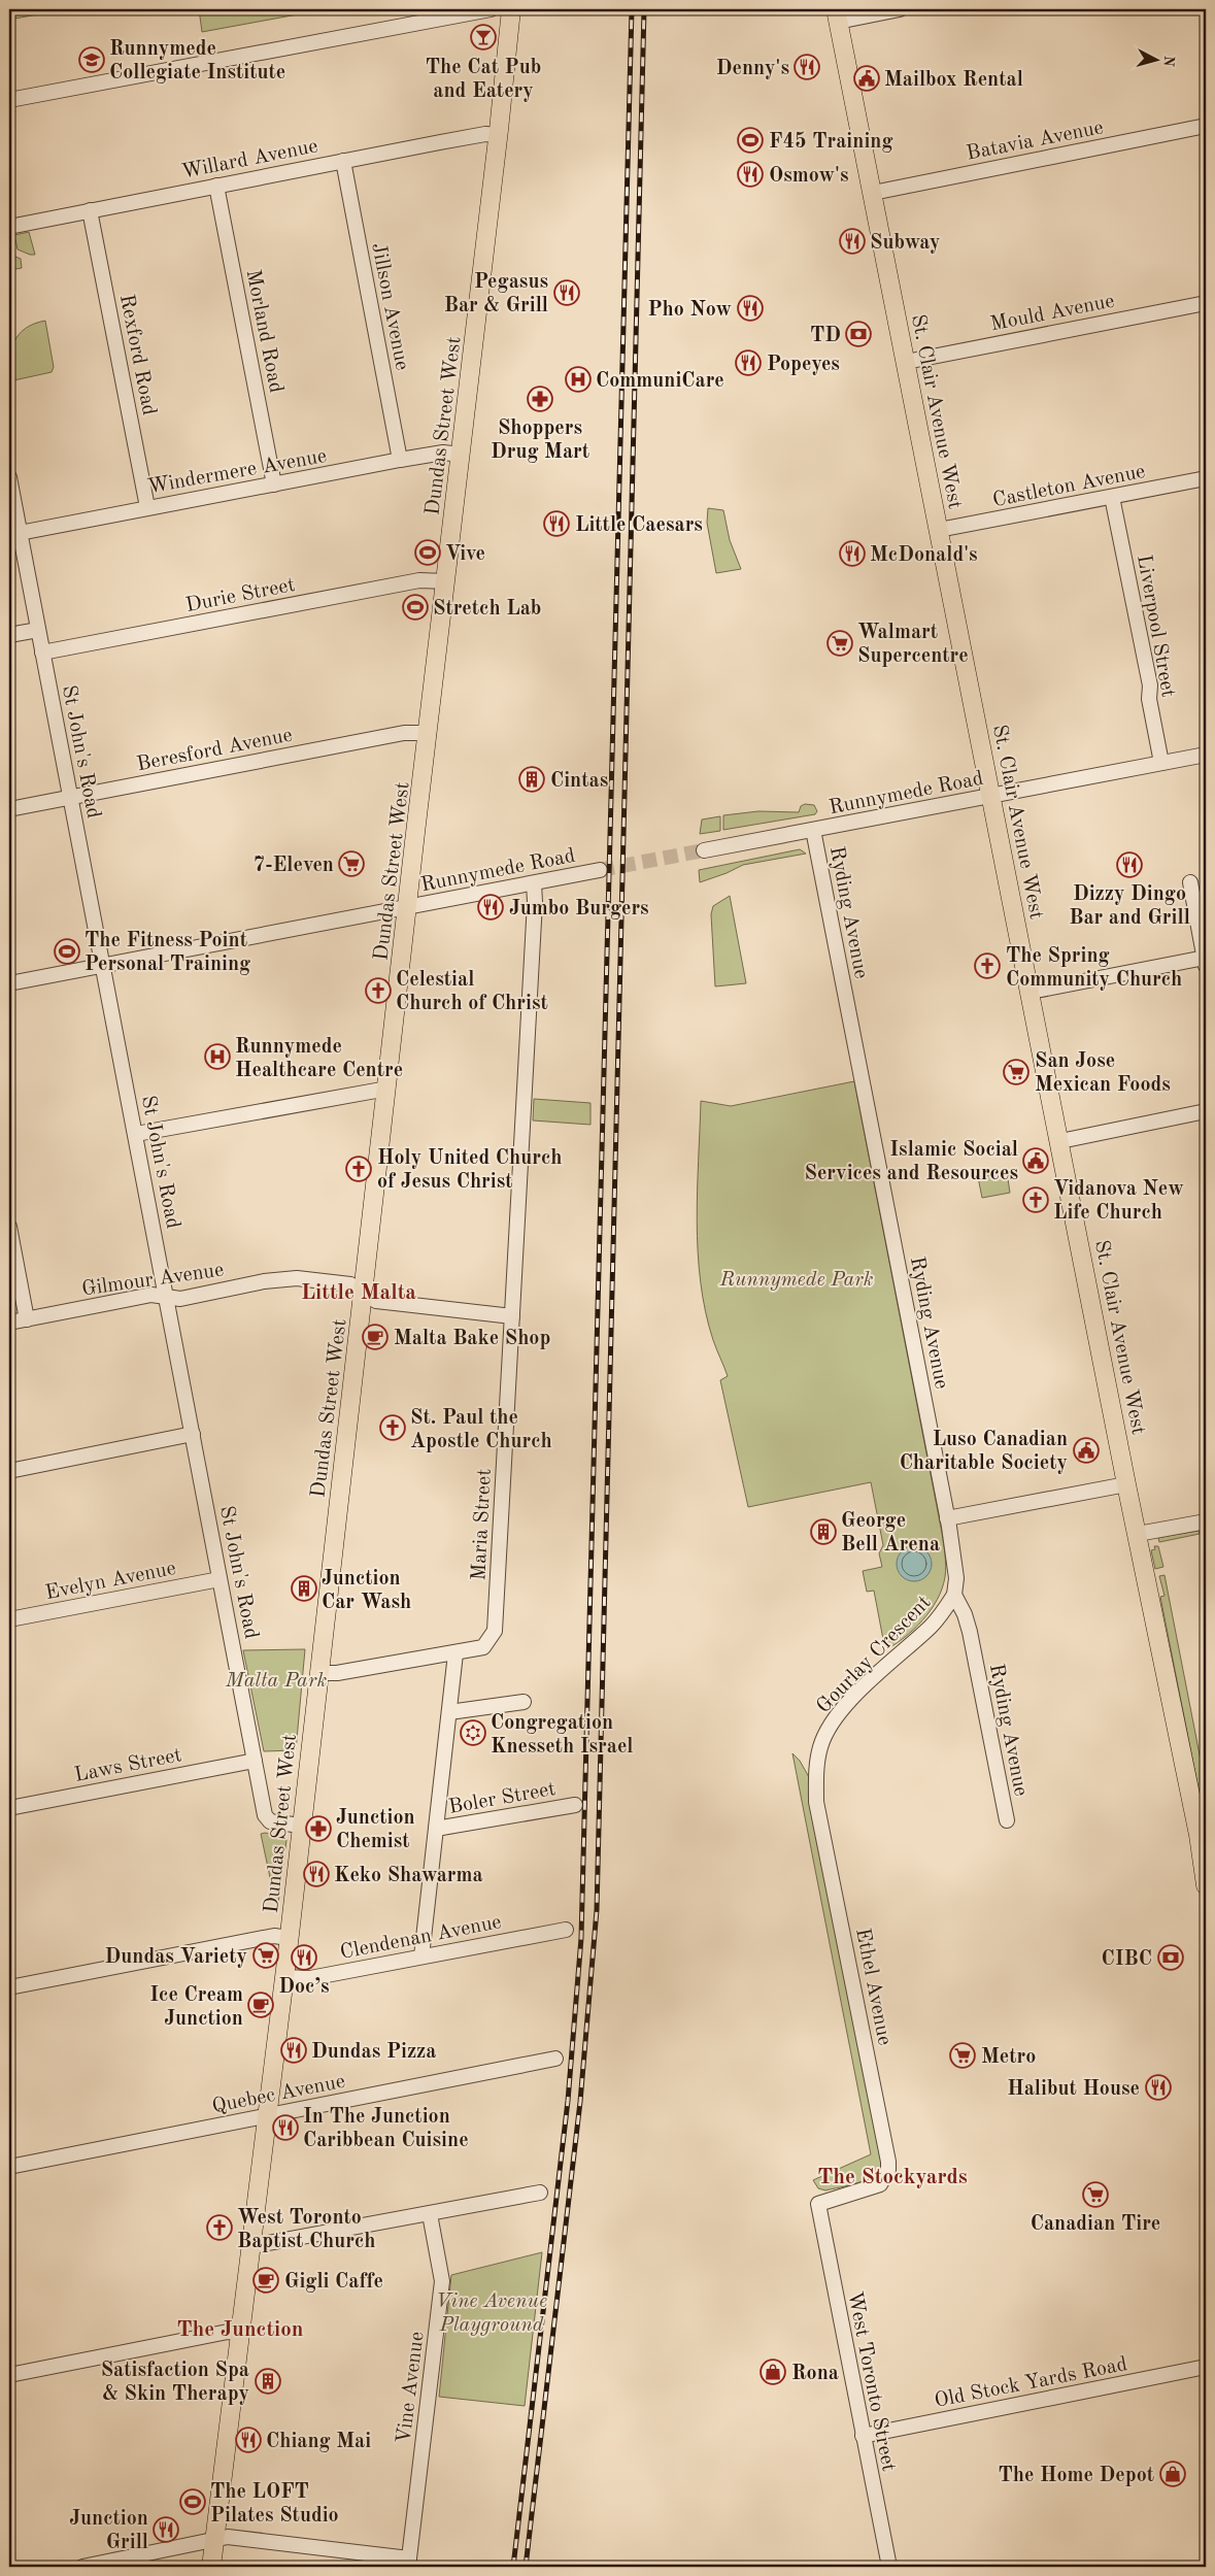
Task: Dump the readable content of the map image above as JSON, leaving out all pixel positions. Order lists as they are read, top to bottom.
{
  "streets": {
    "main road": ["St. Clair Avenue West", "Dundas Street West"],
    "street": [
      "Batavia Avenue",
      "Willard Avenue",
      "Jillson Avenue",
      "Mould Avenue",
      "Morland Road",
      "Rexford Road",
      "Windermere Avenue",
      "Castleton Avenue",
      "Durie Street",
      "Liverpool Street",
      "Beresford Avenue",
      "St John's Road",
      "Runnymede Road",
      "Ryding Avenue",
      "Gilmour Avenue",
      "Maria Street",
      "Evelyn Avenue",
      "Gourlay Crescent",
      "Laws Street",
      "Boler Street",
      "Clendenan Avenue",
      "Ethel Avenue",
      "Quebec Avenue",
      "West Toronto Street",
      "Old Stock Yards Road",
      "Vine Avenue"
    ]
  },
  "crossings": [
    ["Batavia Avenue", "St. Clair Avenue West"],
    ["Willard Avenue", "Jillson Avenue"],
    ["Willard Avenue", "Morland Road"],
    ["Willard Avenue", "Rexford Road"],
    ["Willard Avenue", "Dundas Street West"],
    ["Jillson Avenue", "Windermere Avenue"],
    ["Mould Avenue", "St. Clair Avenue West"],
    ["Morland Road", "Windermere Avenue"],
    ["Rexford Road", "Windermere Avenue"],
    ["St. Clair Avenue West", "Castleton Avenue"],
    ["St. Clair Avenue West", "Runnymede Road"],
    ["Dundas Street West", "Windermere Avenue"],
    ["Dundas Street West", "Durie Street"],
    ["Dundas Street West", "Beresford Avenue"],
    ["Dundas Street West", "St John's Road"],
    ["Dundas Street West", "Runnymede Road"],
    ["Dundas Street West", "Gilmour Avenue"],
    ["Dundas Street West", "Maria Street"],
    ["Dundas Street West", "Clendenan Avenue"],
    ["Dundas Street West", "Quebec Avenue"],
    ["Windermere Avenue", "St John's Road"],
    ["Castleton Avenue", "Liverpool Street"],
    ["Durie Street", "St John's Road"],
    ["Liverpool Street", "Runnymede Road"],
    ["Beresford Avenue", "St John's Road"],
    ["St John's Road", "Runnymede Road"],
    ["St John's Road", "Gilmour Avenue"],
    ["St John's Road", "Evelyn Avenue"],
    ["St John's Road", "Laws Street"],
    ["Runnymede Road", "Ryding Avenue"],
    ["Runnymede Road", "Maria Street"],
    ["Ryding Avenue", "Gourlay Crescent"],
    ["Gilmour Avenue", "Maria Street"],
    ["Gourlay Crescent", "Ethel Avenue"],
    ["Ethel Avenue", "West Toronto Street"],
    ["West Toronto Street", "Old Stock Yards Road"]
  ],
  "districts": ["Little Malta", "The Stockyards", "The Junction"],
  "parks": ["Runnymede Park", "Malta Park", "Vine Avenue Playground"],
  "places": {
    "bar": ["The Cat Pub and Eatery"],
    "school or university": ["Runnymede Collegiate Institute"],
    "restaurant": [
      "Denny's",
      "Osmow's",
      "Subway",
      "Pegasus Bar & Grill",
      "Pho Now",
      "Popeyes",
      "Little Caesars",
      "McDonald's",
      "Dizzy Dingo Bar and Grill",
      "Jumbo Burgers",
      "Keko Shawarma",
      "Doc’s",
      "Dundas Pizza",
      "Halibut House",
      "In The Junction Caribbean Cuisine",
      "Chiang Mai",
      "Junction Grill"
    ],
    "public building": ["Mailbox Rental", "Islamic Social Services and Resources", "Luso Canadian Charitable Society"],
    "sports": [
      "F45 Training",
      "Vive",
      "Stretch Lab",
      "The Fitness Point Personal Training",
      "The LOFT Pilates Studio"
    ],
    "bank": ["TD", "CIBC"],
    "hospital": ["CommuniCare", "Runnymede Healthcare Centre"],
    "pharmacy": ["Shoppers Drug Mart", "Junction Chemist"],
    "supermarket": [
      "Walmart Supercentre",
      "7-Eleven",
      "San Jose Mexican Foods",
      "Dundas Variety",
      "Metro",
      "Canadian Tire"
    ],
    "building": [
      "Cintas",
      "George Bell Arena",
      "Junction Car Wash",
      "Satisfaction Spa & Skin Therapy"
    ],
    "church": [
      "The Spring Community Church",
      "Celestial Church of Christ",
      "Holy United Church of Jesus Christ",
      "Vidanova New Life Church",
      "St. Paul the Apostle Church",
      "West Toronto Baptist Church"
    ],
    "cafe": ["Malta Bake Shop", "Ice Cream Junction", "Gigli Caffe"],
    "synagogue": ["Congregation Knesseth Israel"],
    "shop": ["Rona", "The Home Depot"]
  },
  "north": "right"
}
